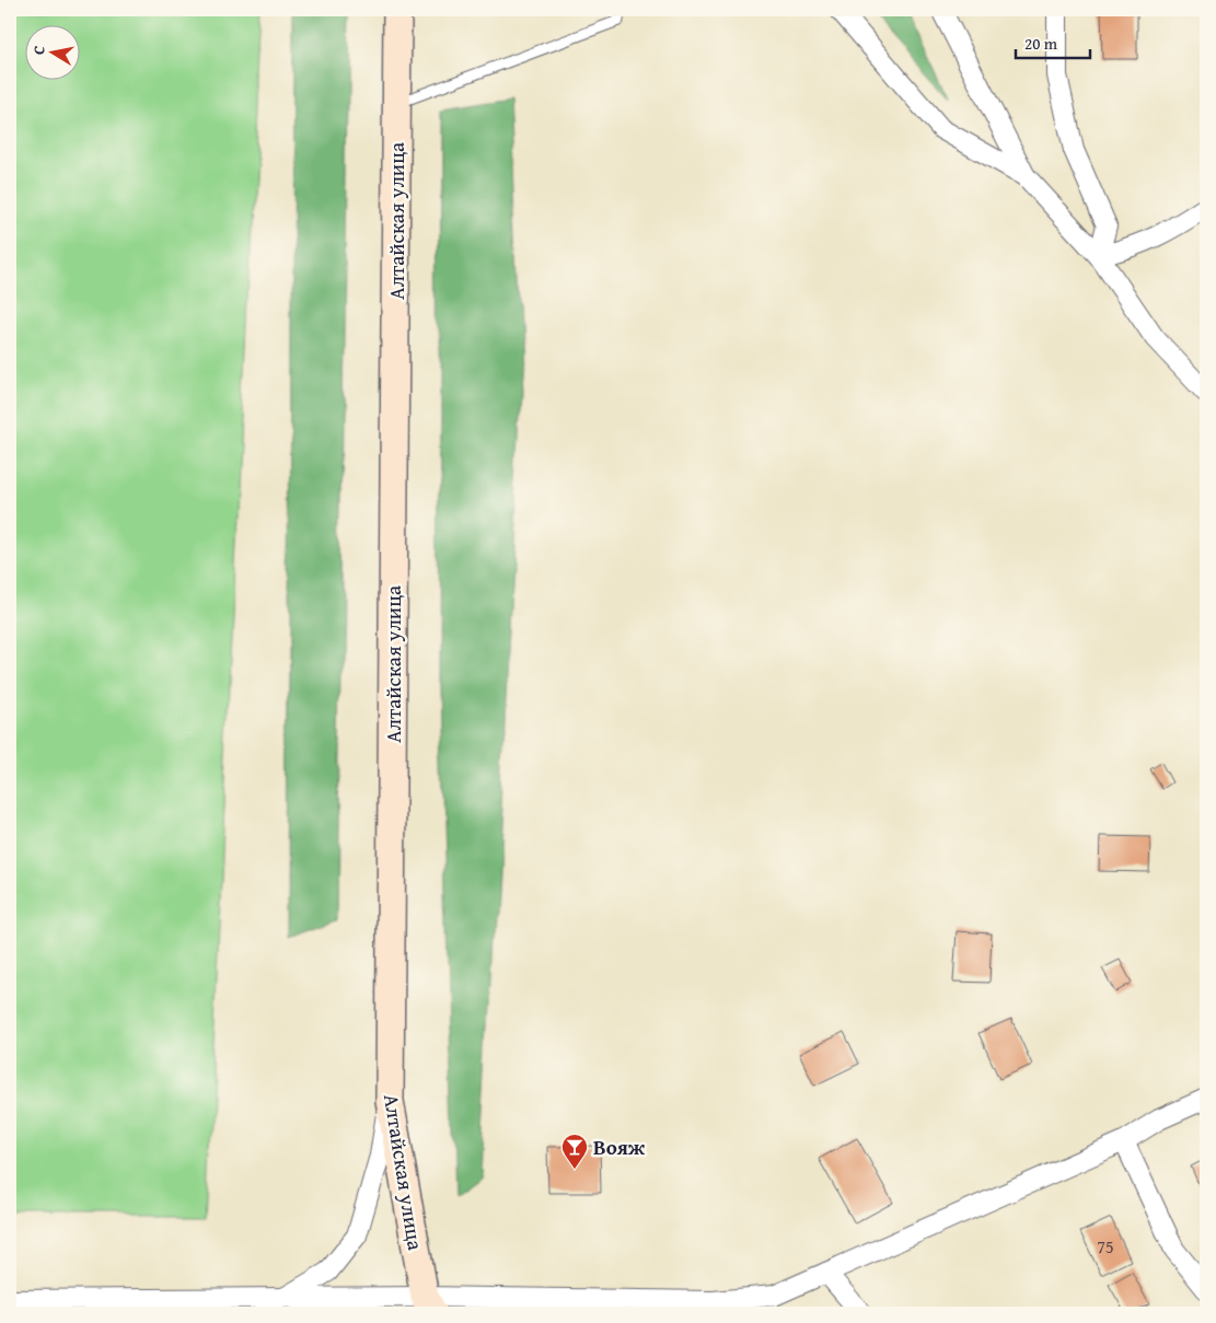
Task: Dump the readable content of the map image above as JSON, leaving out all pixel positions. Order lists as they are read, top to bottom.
{
  "streets": {
    "main road": ["Алтайская улица"]
  },
  "places": {
    "bar": ["Вояж"]
  },
  "house_numbers": ["75"],
  "scale_bar": "20 m",
  "north": "left"
}
